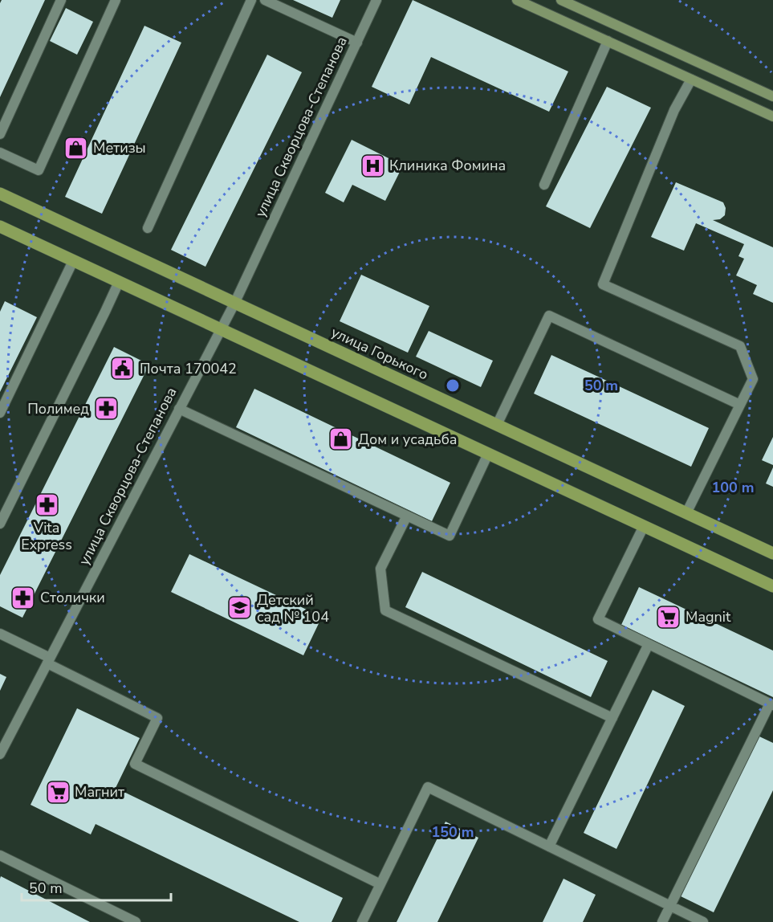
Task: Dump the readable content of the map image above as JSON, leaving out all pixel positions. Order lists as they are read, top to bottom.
{
  "streets": {
    "main road": ["улица Горького"],
    "street": ["улица Скворцова-Степанова"]
  },
  "crossings": [
    ["улица Скворцова-Степанова", "улица Горького"]
  ],
  "places": {
    "shop": ["Метизы", "Дом и усадьба"],
    "hospital": ["Клиника Фомина"],
    "public building": ["Почта 170042"],
    "pharmacy": ["Полимед", "Vita Express", "Столички"],
    "school or university": ["Детский сад № 104"],
    "supermarket": ["Magnit", "Магнит"]
  },
  "scale_bar": "50 m",
  "rings": ["50 m", "100 m", "150 m"]
}
